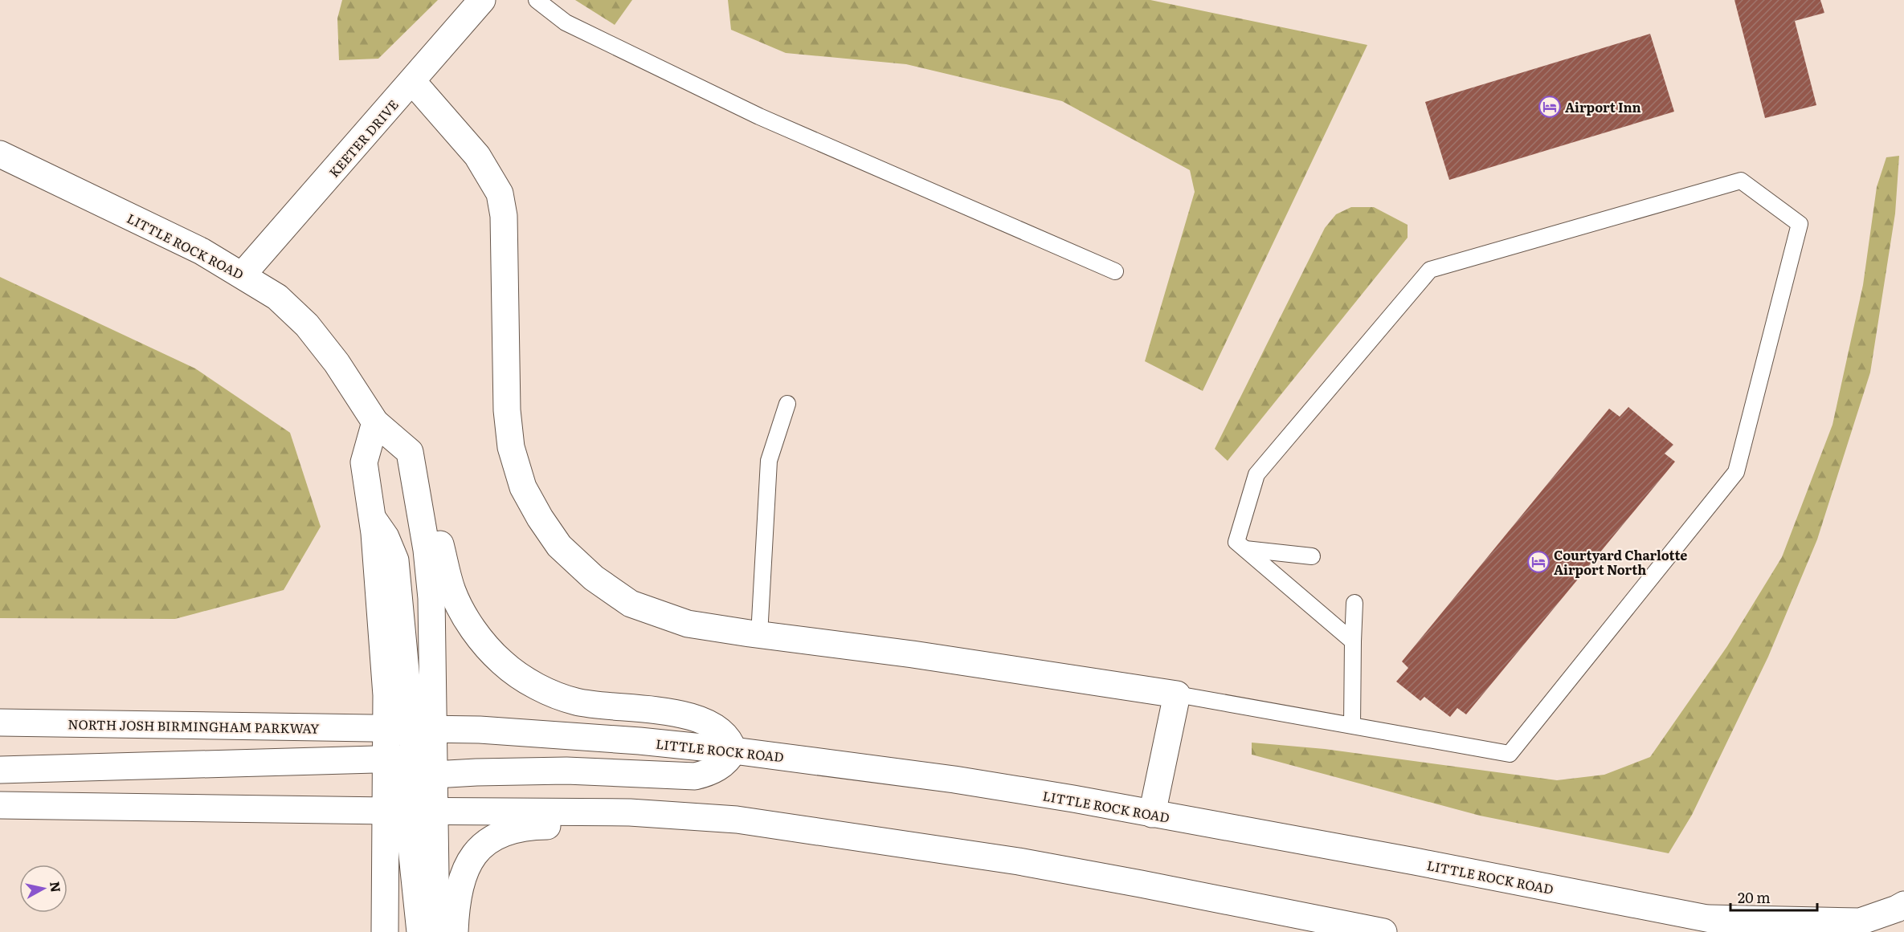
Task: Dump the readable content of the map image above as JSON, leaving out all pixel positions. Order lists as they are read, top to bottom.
{
  "streets": {
    "main road": ["KEETER DRIVE", "LITTLE ROCK ROAD", "NORTH JOSH BIRMINGHAM PARKWAY"]
  },
  "crossings": [
    ["KEETER DRIVE", "LITTLE ROCK ROAD"],
    ["LITTLE ROCK ROAD", "NORTH JOSH BIRMINGHAM PARKWAY"]
  ],
  "places": {
    "hotel": ["Airport Inn", "Courtyard Charlotte Airport North"]
  },
  "scale_bar": "20 m",
  "north": "right"
}
